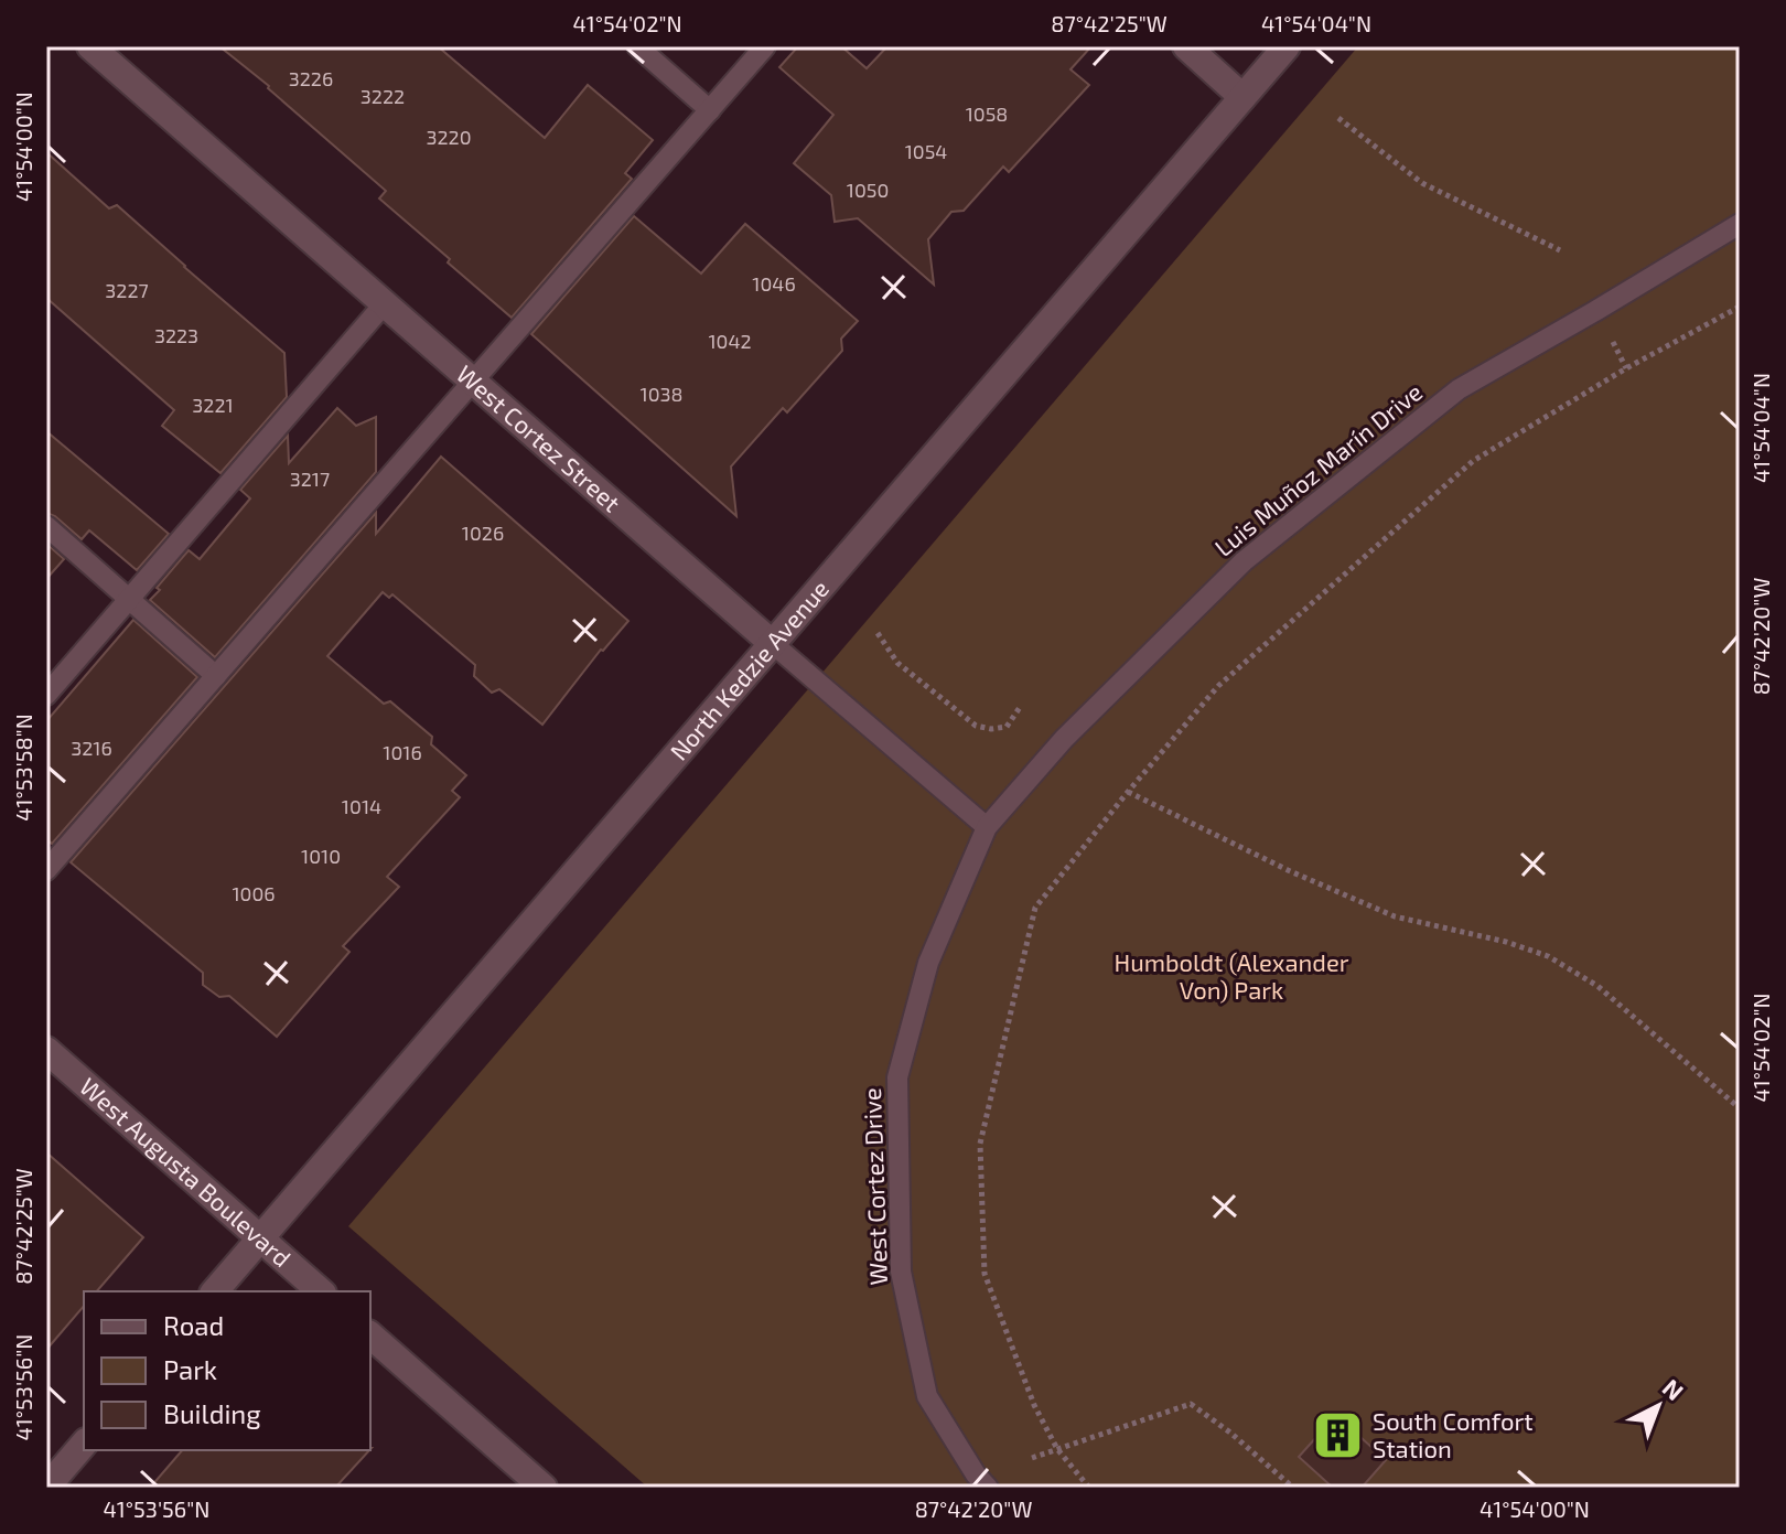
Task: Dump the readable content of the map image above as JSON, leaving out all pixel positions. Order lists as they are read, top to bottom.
{
  "streets": {
    "main road": ["West Cortez Street", "North Kedzie Avenue", "West Augusta Boulevard"],
    "lane": ["Luis Muñoz Marín Drive", "West Cortez Drive"]
  },
  "crossings": [
    ["West Cortez Street", "Luis Muñoz Marín Drive"],
    ["West Cortez Street", "North Kedzie Avenue"],
    ["West Cortez Street", "West Cortez Drive"],
    ["Luis Muñoz Marín Drive", "West Cortez Drive"],
    ["North Kedzie Avenue", "West Augusta Boulevard"]
  ],
  "parks": ["Humboldt (Alexander Von) Park"],
  "places": {
    "building": ["South Comfort Station"]
  },
  "house_numbers": [
    "3226",
    "3222",
    "1058",
    "3220",
    "1054",
    "1050",
    "1046",
    "3227",
    "3223",
    "1042",
    "1038",
    "3221",
    "3217",
    "1026",
    "3216",
    "1016",
    "1014",
    "1010",
    "1006"
  ],
  "legend": ["Road", "Park", "Building"],
  "north": "top right",
  "coordinates": [
    "41°54'02\"N",
    "87°42'25\"W",
    "41°54'04\"N",
    "41°54'00\"N",
    "87°42'20\"W",
    "41°53'58\"N",
    "41°53'56\"N"
  ]
}
